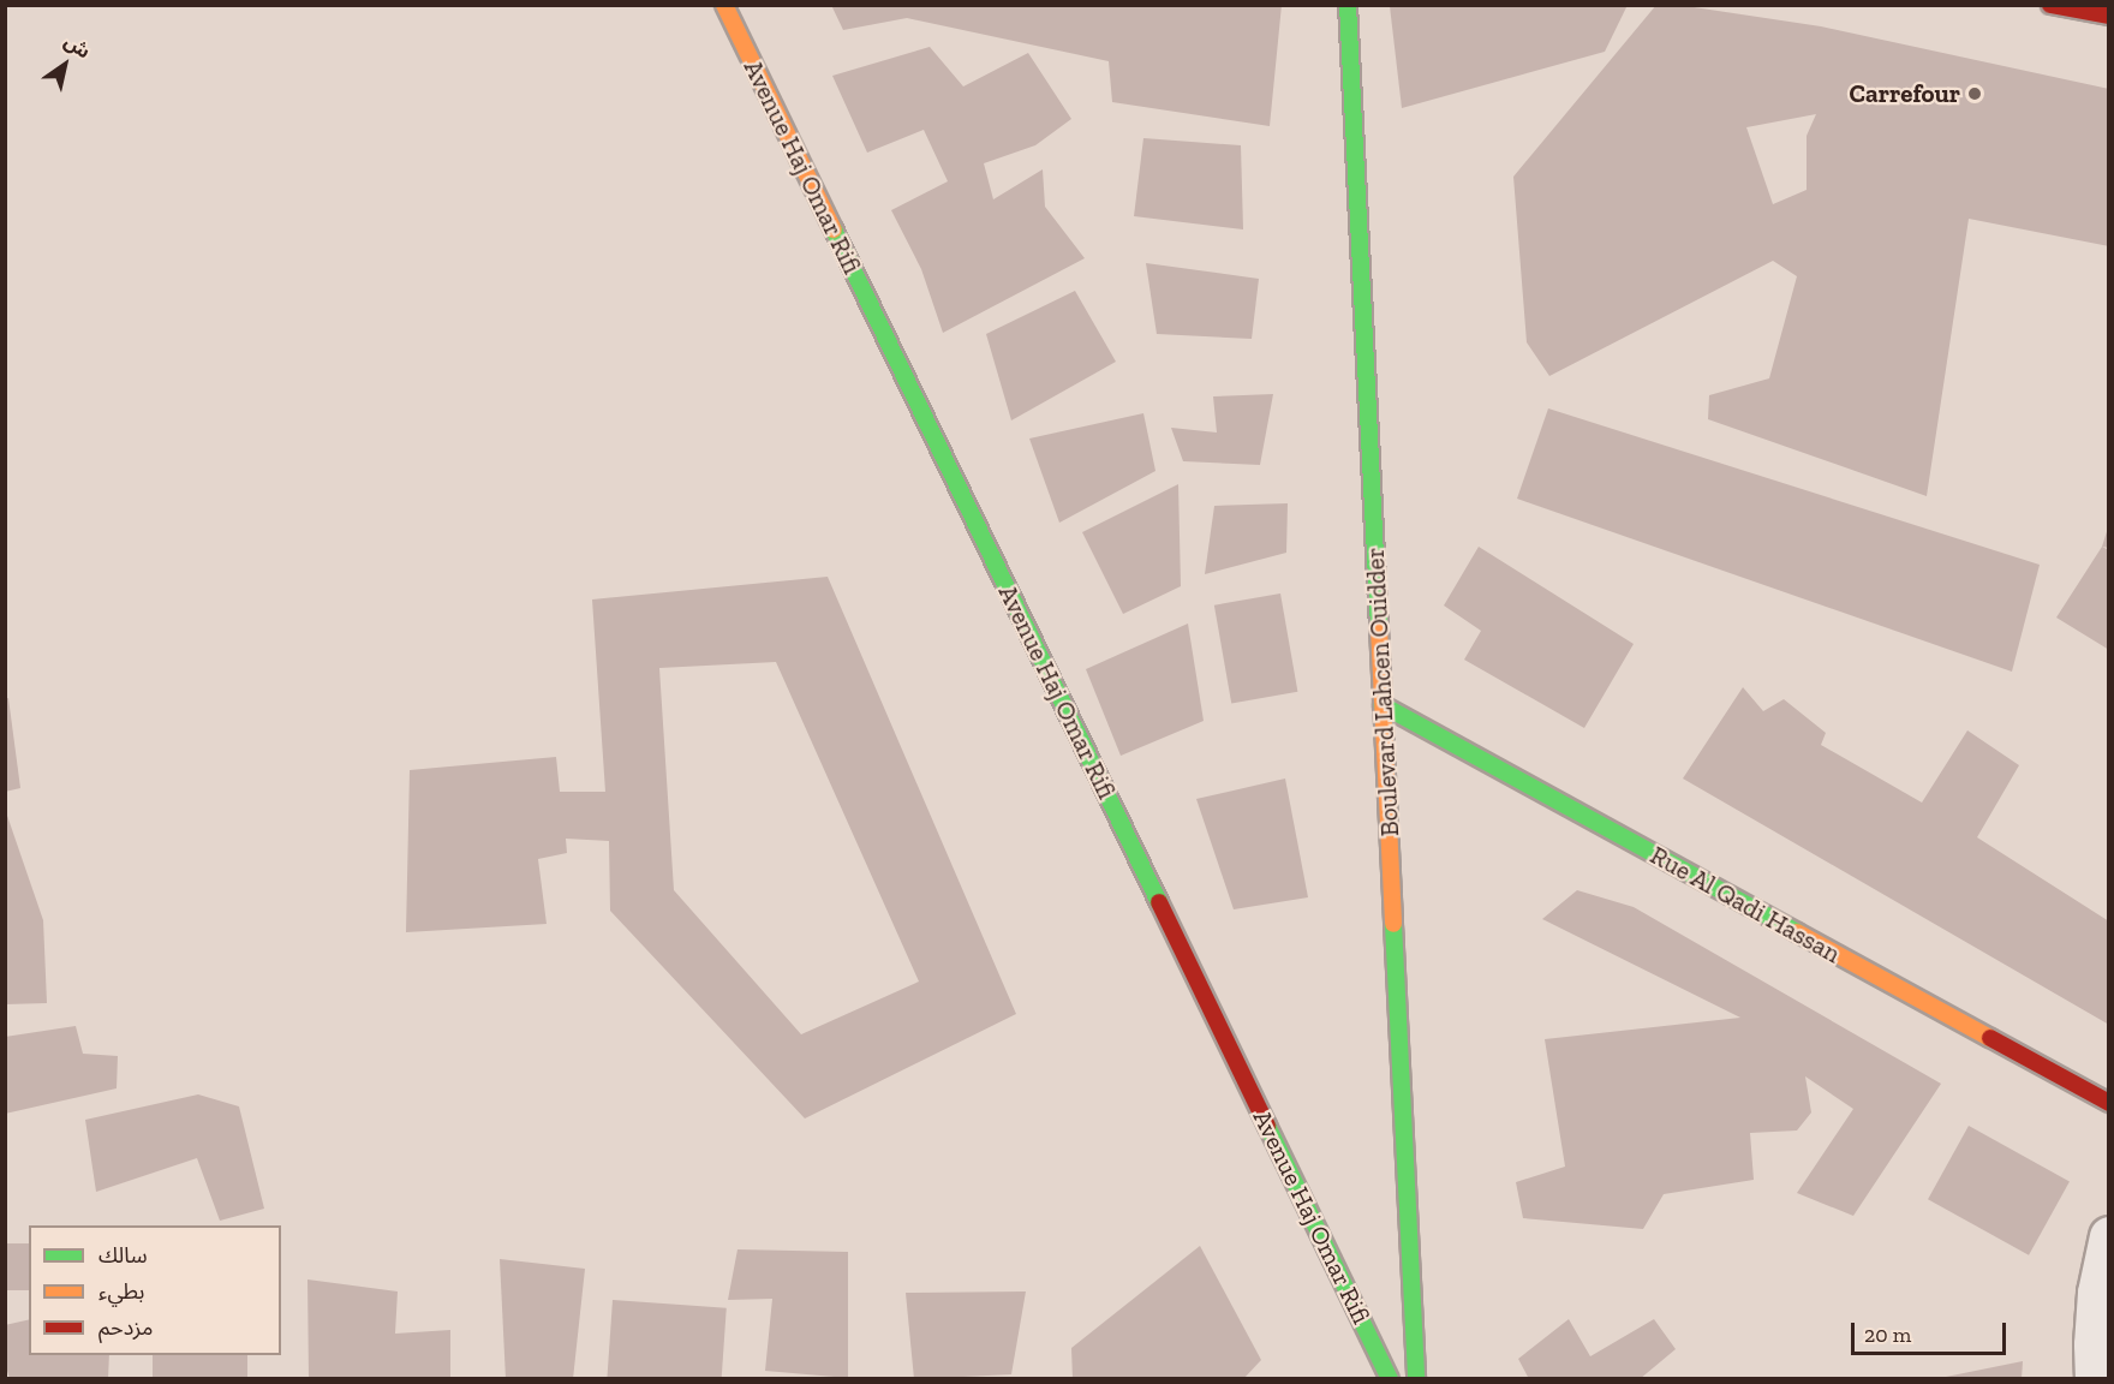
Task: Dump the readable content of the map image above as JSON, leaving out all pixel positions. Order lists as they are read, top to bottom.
{
  "streets": {
    "street": ["Avenue Haj Omar Rifi", "Boulevard Lahcen Ouidder", "Rue Al Qadi Hassan"]
  },
  "crossings": [
    ["Boulevard Lahcen Ouidder", "Rue Al Qadi Hassan"]
  ],
  "places": ["Carrefour"],
  "legend": ["سالك", "بطيء", "مزدحم"],
  "scale_bar": "20 m",
  "north": "top right"
}
